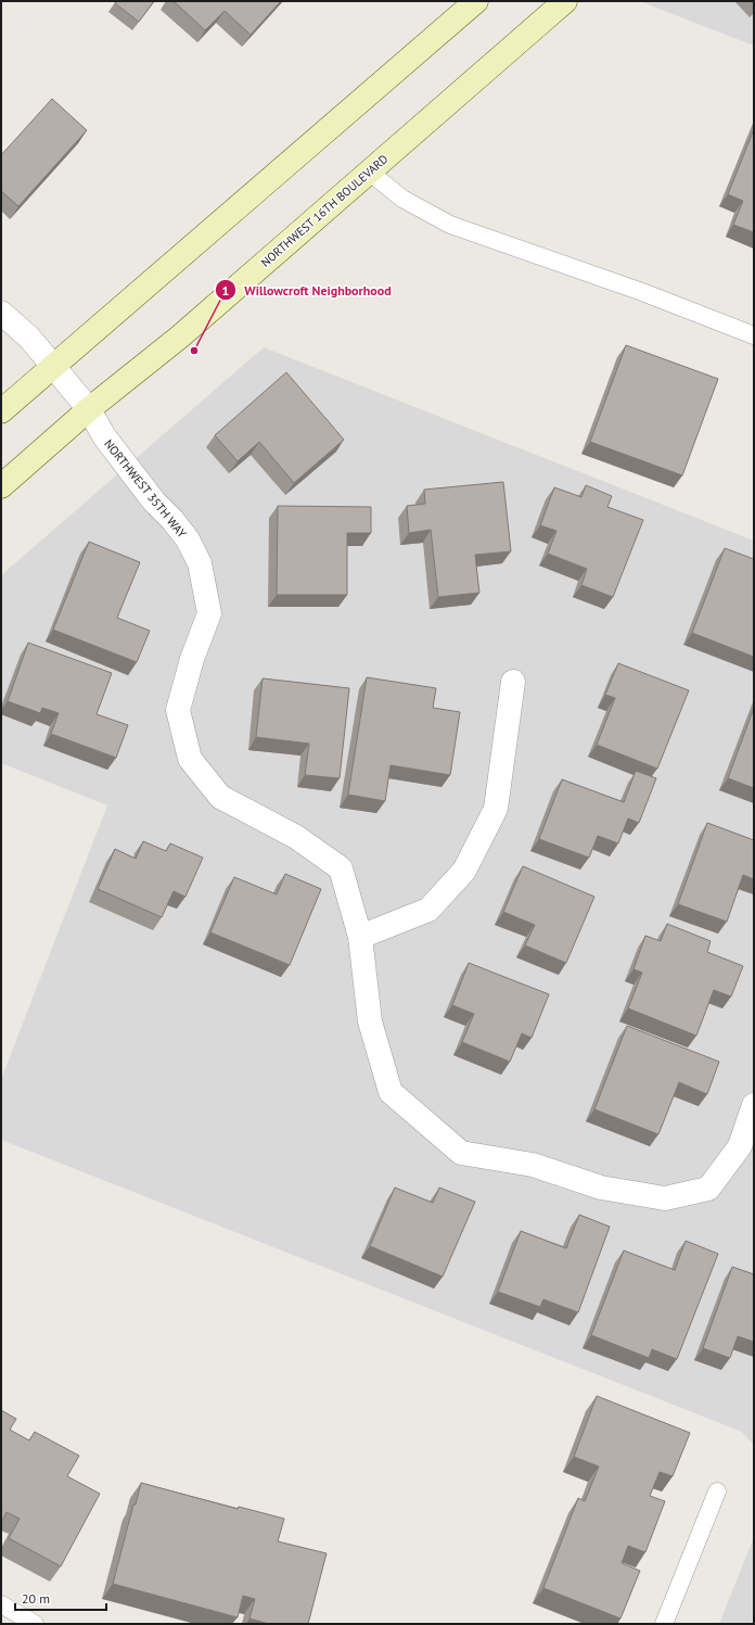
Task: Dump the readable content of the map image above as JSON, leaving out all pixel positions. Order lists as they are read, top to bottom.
{
  "streets": {
    "main road": ["NORTHWEST 16TH BOULEVARD"],
    "street": ["NORTHWEST 35TH WAY"]
  },
  "crossings": [
    ["NORTHWEST 16TH BOULEVARD", "NORTHWEST 35TH WAY"]
  ],
  "places": ["Willowcroft Neighborhood"],
  "scale_bar": "20 m"
}
